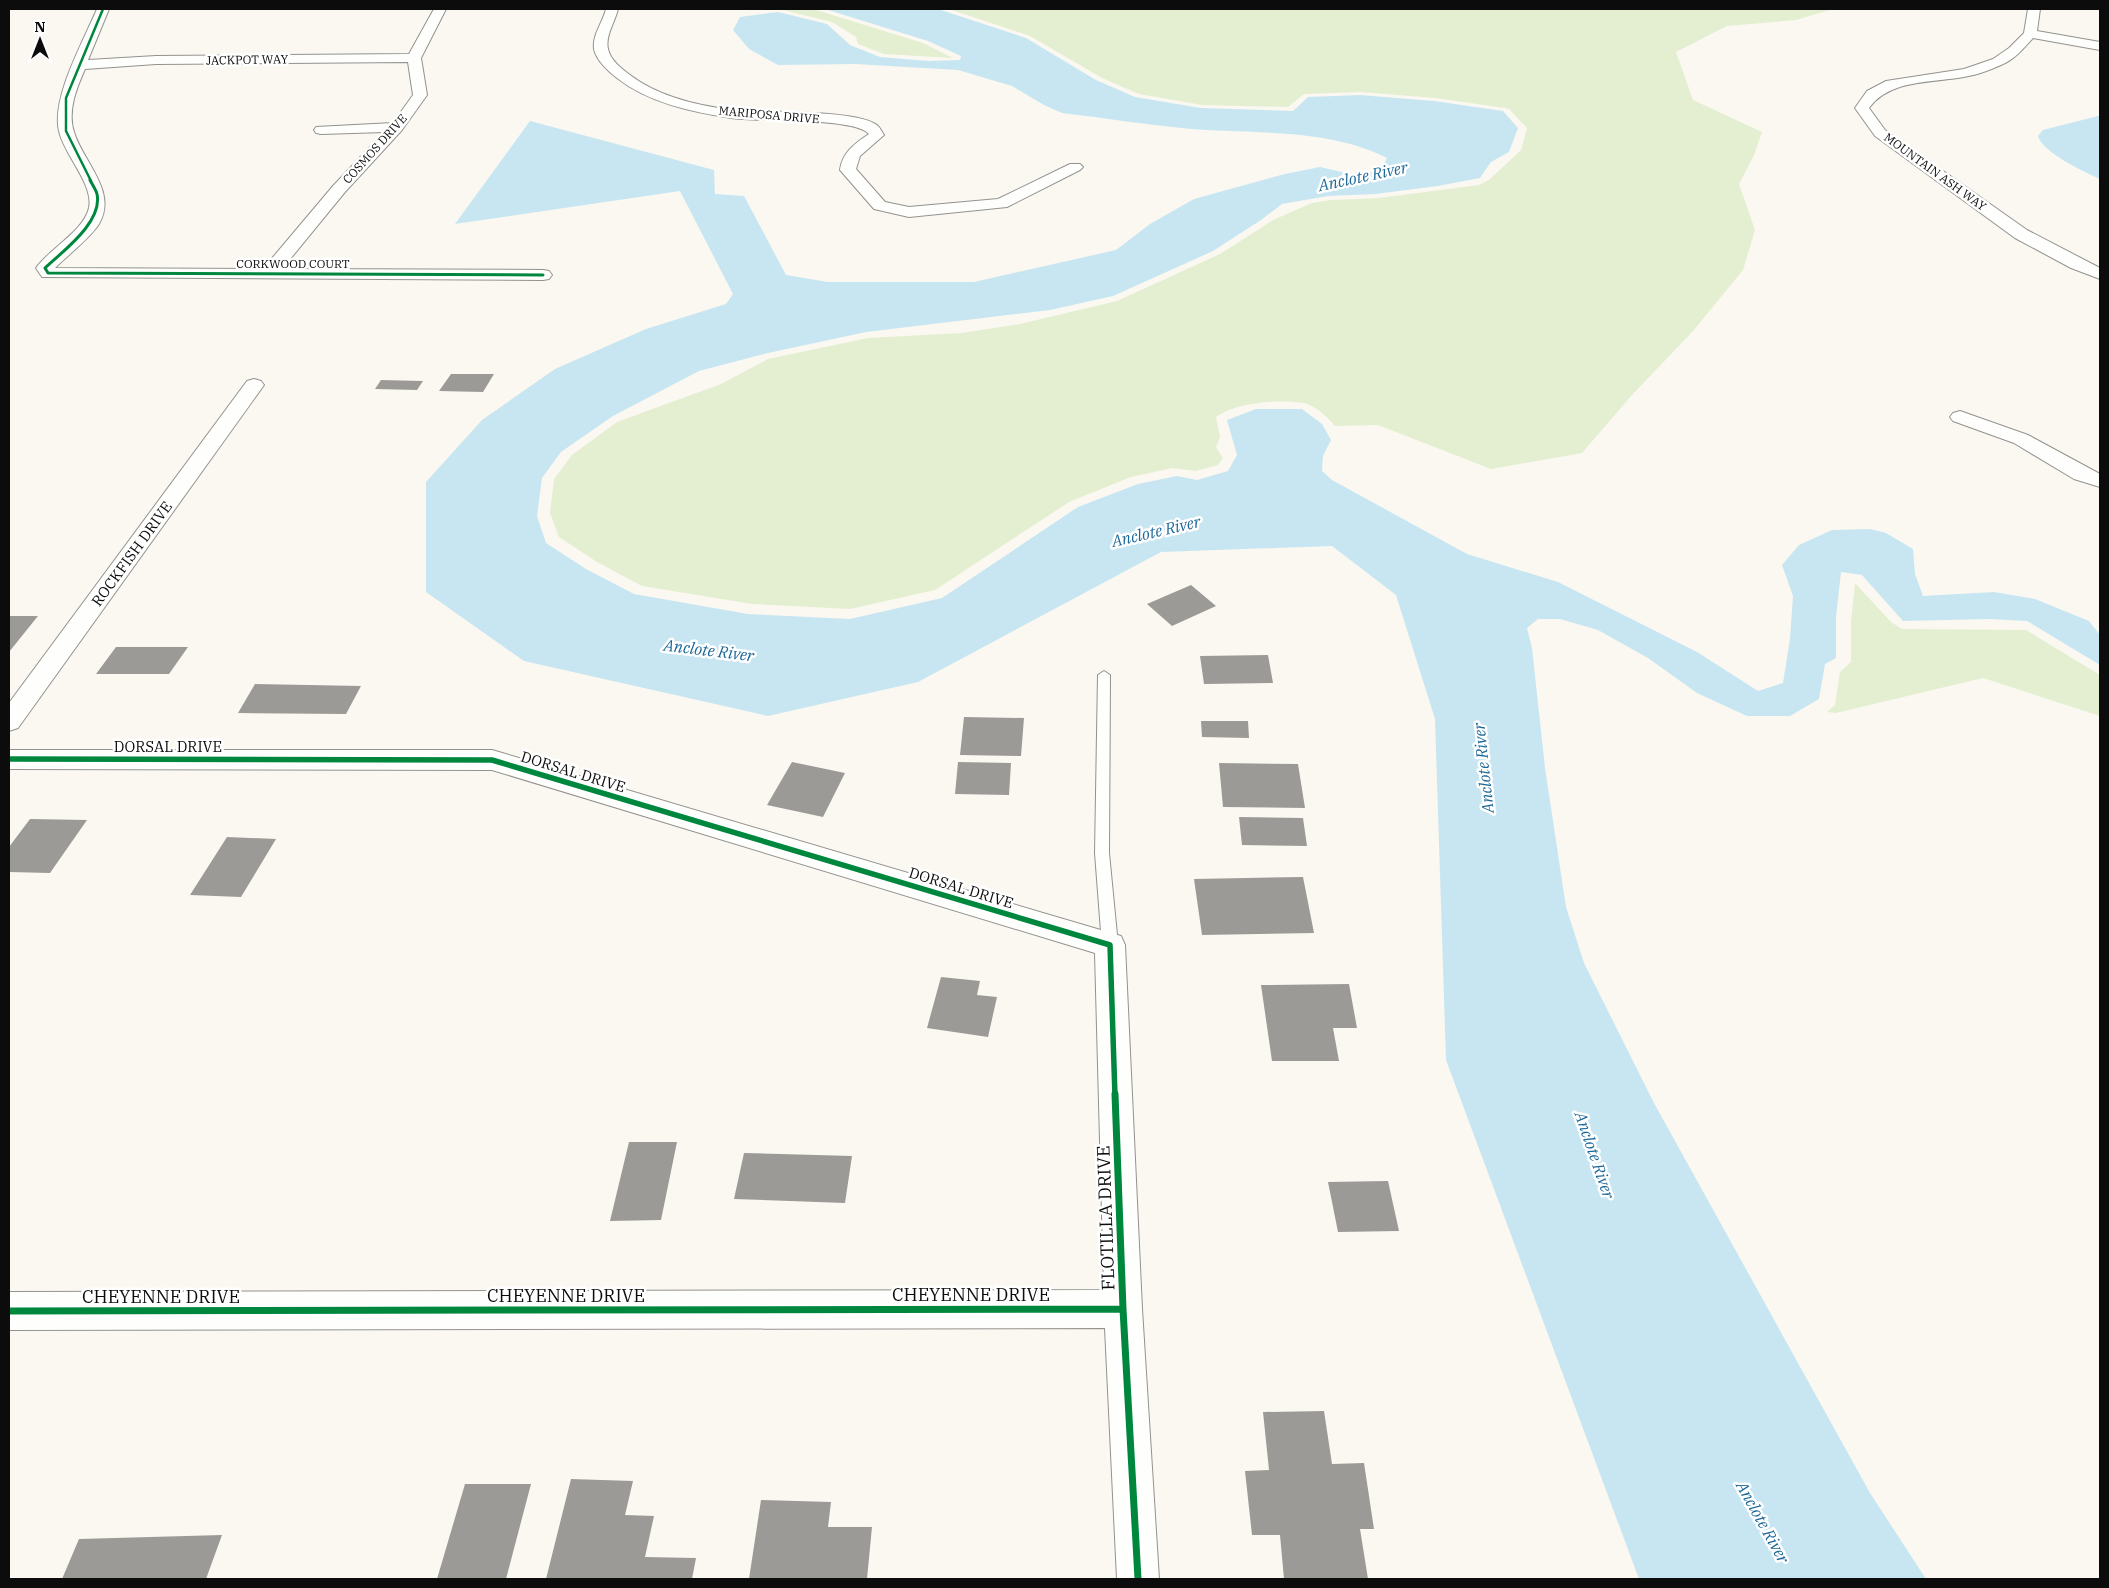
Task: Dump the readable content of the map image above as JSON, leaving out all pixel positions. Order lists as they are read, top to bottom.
{
  "streets": {
    "street": [
      "JACKPOT WAY",
      "MARIPOSA DRIVE",
      "COSMOS DRIVE",
      "MOUNTAIN ASH WAY",
      "CORKWOOD COURT",
      "ROCKFISH DRIVE",
      "DORSAL DRIVE",
      "FLOTILLA DRIVE",
      "CHEYENNE DRIVE"
    ]
  },
  "crossings": [
    ["JACKPOT WAY", "COSMOS DRIVE"],
    ["JACKPOT WAY", "CORKWOOD COURT"],
    ["COSMOS DRIVE", "CORKWOOD COURT"],
    ["DORSAL DRIVE", "FLOTILLA DRIVE"],
    ["FLOTILLA DRIVE", "CHEYENNE DRIVE"]
  ],
  "water": ["Anclote River"],
  "north": "top"
}
